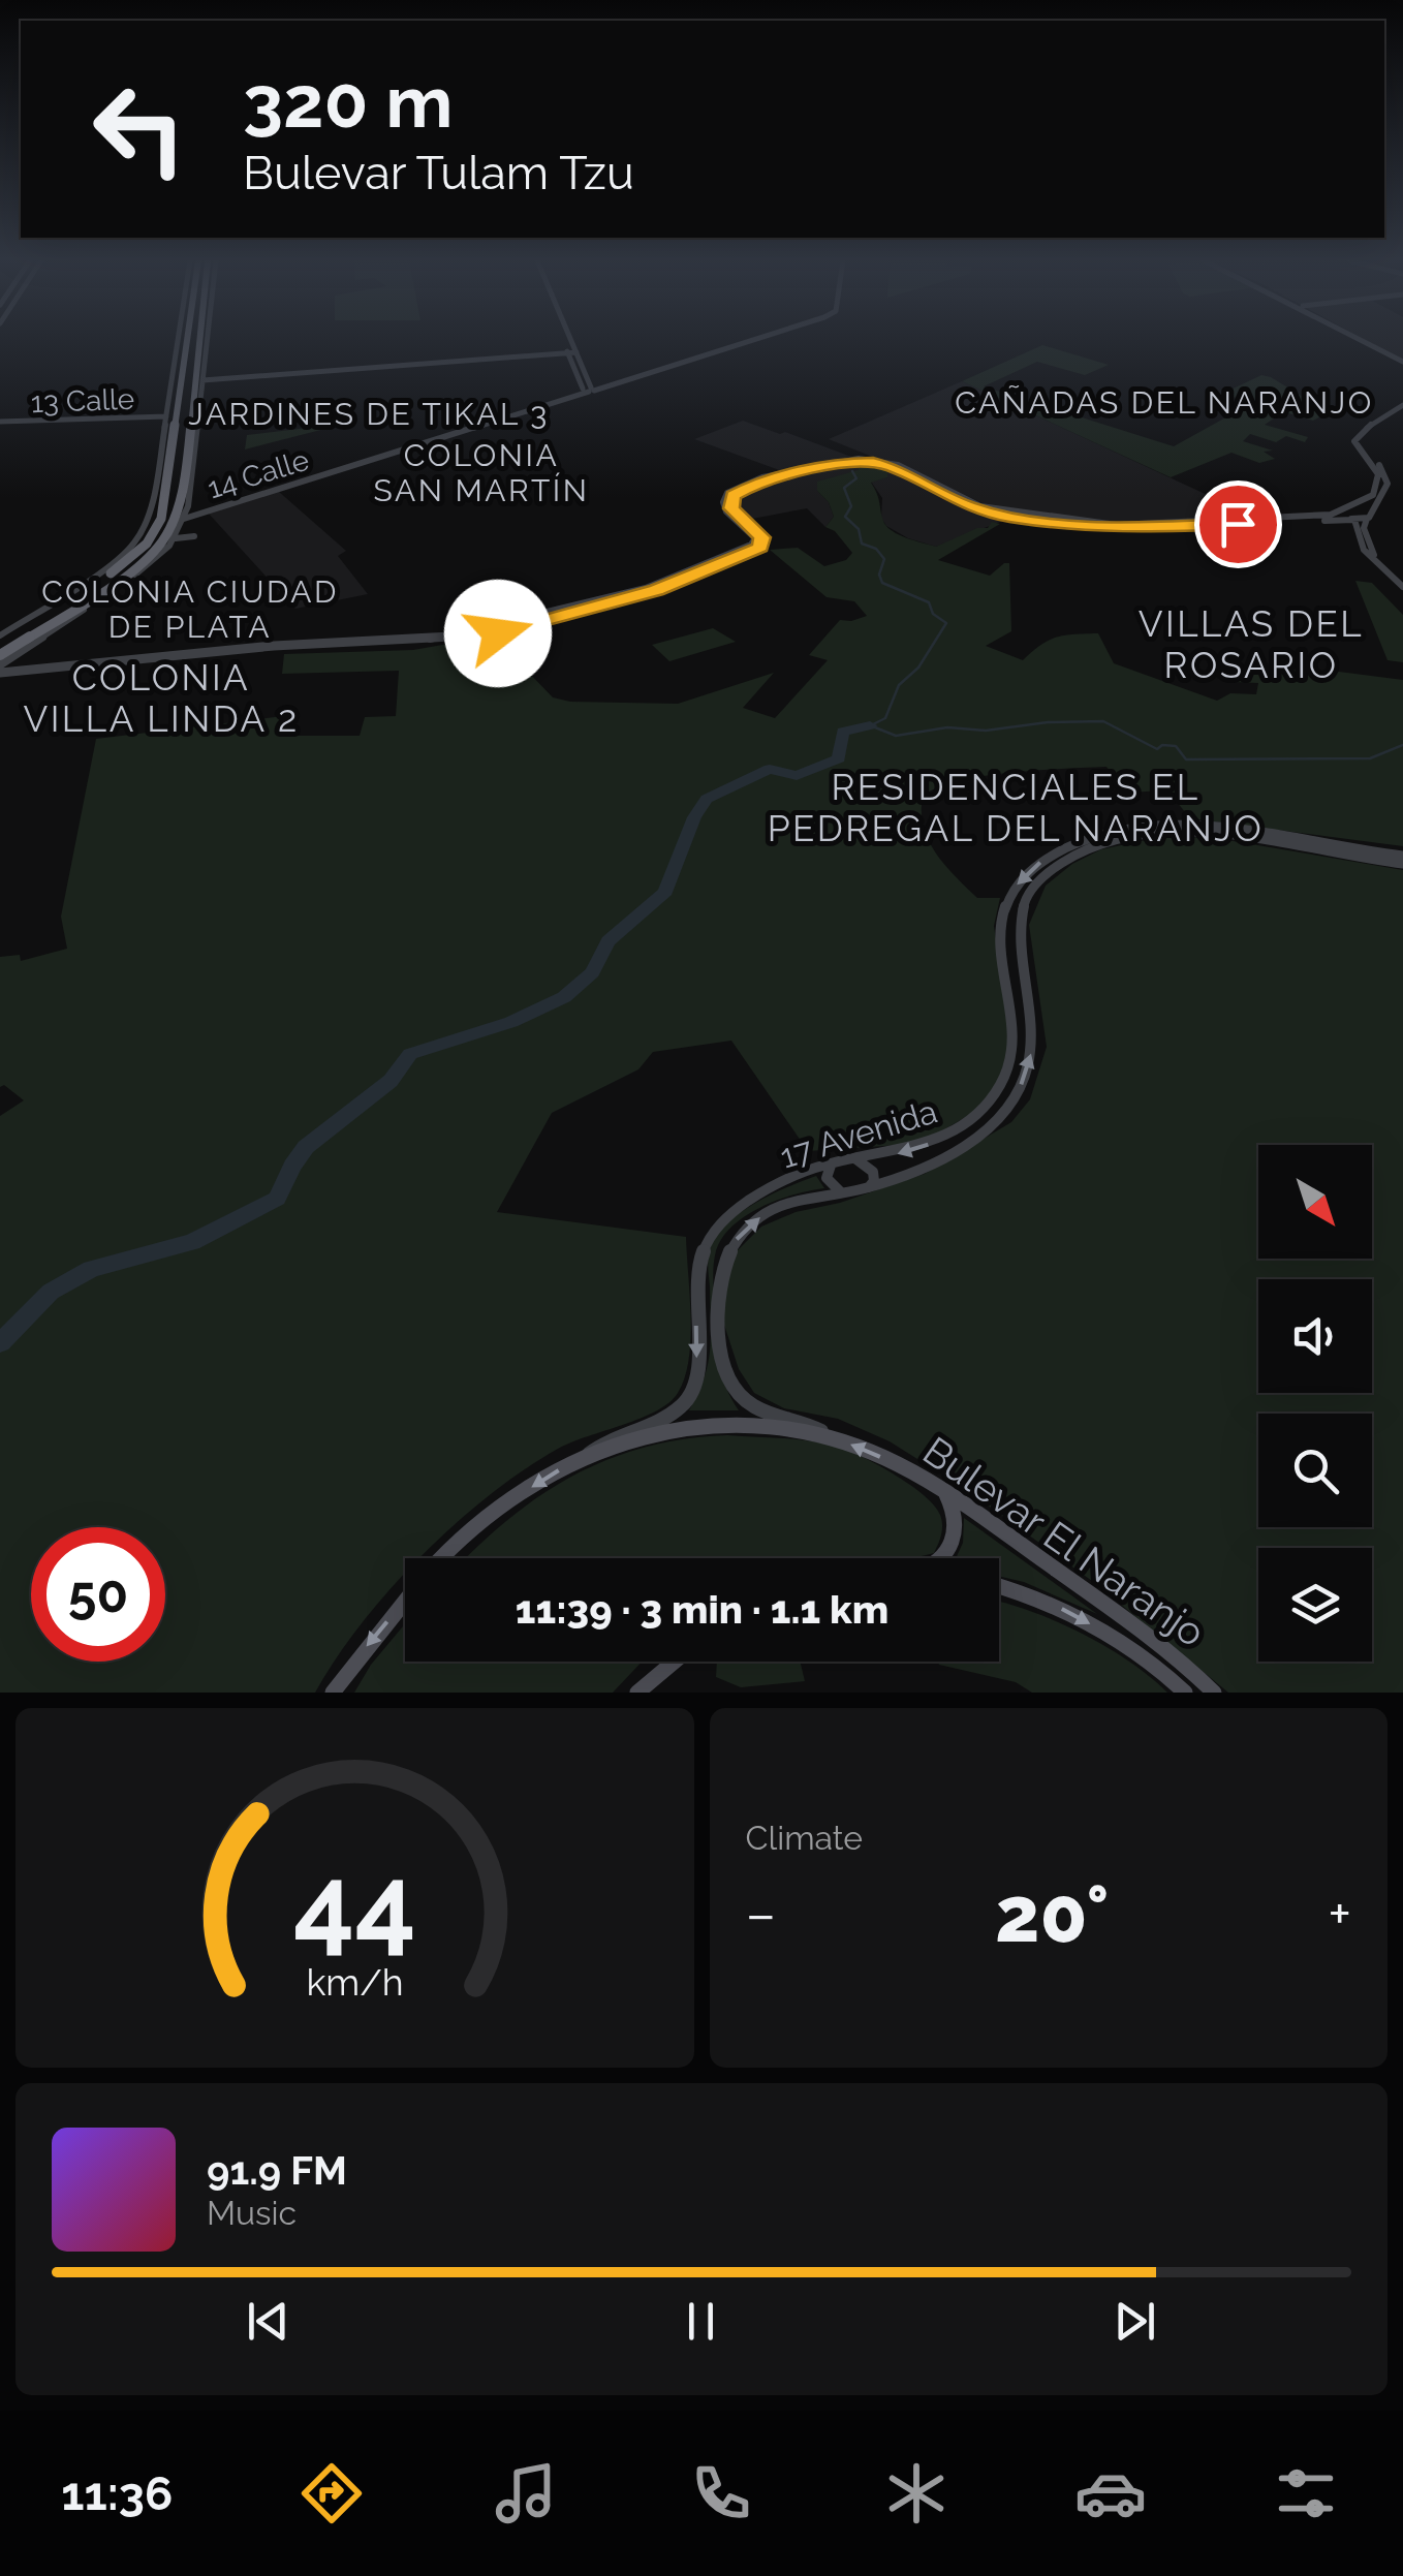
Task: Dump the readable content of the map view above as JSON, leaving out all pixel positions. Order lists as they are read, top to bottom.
{
  "streets": {
    "main road": ["Bulevar El Naranjo"],
    "street": ["13 Calle", "14 Calle", "17 Avenida"]
  },
  "crossings": [
    ["17 Avenida", "Bulevar El Naranjo"]
  ],
  "districts": [
    "CAÑADAS DEL NARANJO",
    "JARDINES DE TIKAL 3",
    "COLONIA SAN MARTÍN",
    "COLONIA CIUDAD DE PLATA",
    "VILLAS DEL ROSARIO",
    "COLONIA VILLA LINDA 2",
    "RESIDENCIALES EL PEDREGAL DEL NARANJO"
  ],
  "north": "bottom right",
  "page": {
    "turn": ["320 m", "Bulevar Tulam Tzu"],
    "limit": "50",
    "trip": "11:39 · 3 min · 1.1 km",
    "tile": "Climate",
    "heat": ["−", "20°", "+"],
    "song": ["91.9 FM", "Music"],
    "tabs": "11:36",
    "gauge": ["44", "km/h"]
  }
}
